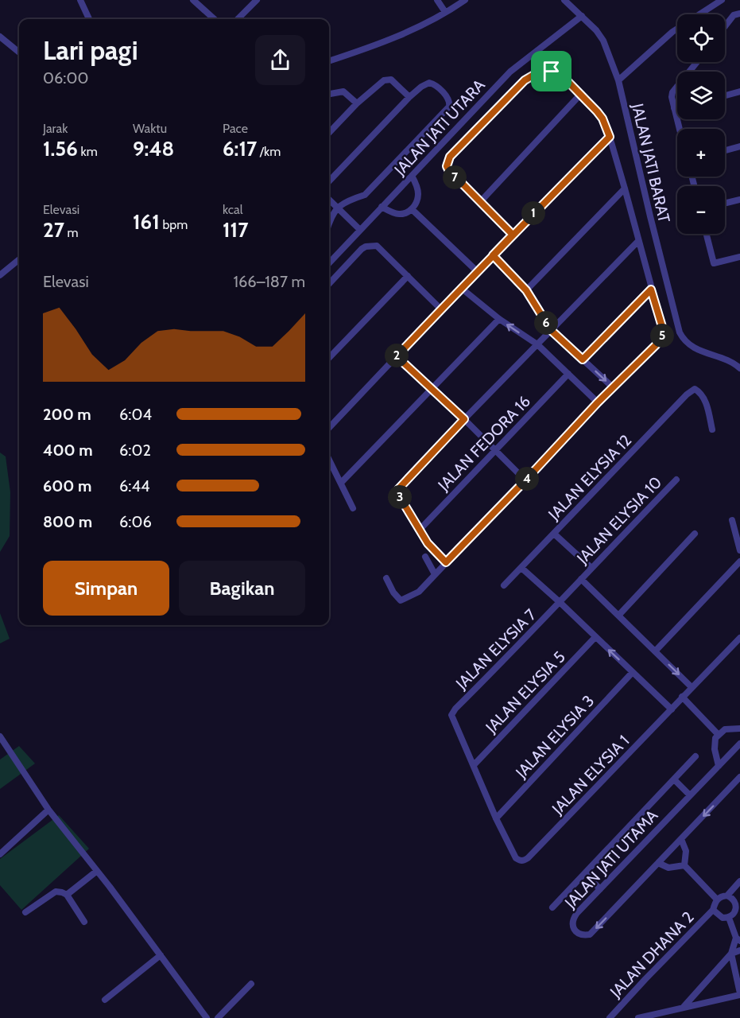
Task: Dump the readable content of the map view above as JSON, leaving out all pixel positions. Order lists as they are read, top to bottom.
{
  "streets": {
    "street": [
      "JALAN JATI UTARA",
      "JALAN JATI BARAT",
      "JALAN FEDORA 16",
      "JALAN ELYSIA 12",
      "JALAN ELYSIA 10",
      "JALAN ELYSIA 7",
      "JALAN ELYSIA 5",
      "JALAN ELYSIA 3",
      "JALAN ELYSIA 1",
      "JALAN JATI UTAMA",
      "JALAN DHANA 2"
    ]
  },
  "crossings": [
    ["JALAN JATI UTARA", "JALAN JATI BARAT"],
    ["JALAN ELYSIA 10", "JALAN ELYSIA 7"],
    ["JALAN ELYSIA 7", "JALAN ELYSIA 5"],
    ["JALAN ELYSIA 3", "JALAN ELYSIA 1"]
  ],
  "page": {
    "map_buttons": ["+", "−"],
    "heading": ["Lari pagi", "06:00"],
    "stats": [
      ["Jarak", "1.56 km"],
      ["Waktu", "9:48"],
      ["Pace", "6:17 /km"],
      ["Elevasi", "27 m"],
      ["161 bpm"],
      ["kcal", "117"]
    ],
    "pins": [
      "7",
      "1",
      "6",
      "5",
      "2",
      "4",
      "3"
    ],
    "chart": ["Elevasi", "166–187 m"],
    "list": [
      {
        "name": "200 m",
        "note": "6:04"
      },
      {
        "name": "400 m",
        "note": "6:02"
      },
      {
        "name": "600 m",
        "note": "6:44"
      },
      {
        "name": "800 m",
        "note": "6:06"
      }
    ],
    "buttons": ["Simpan", "Bagikan"]
  }
}
